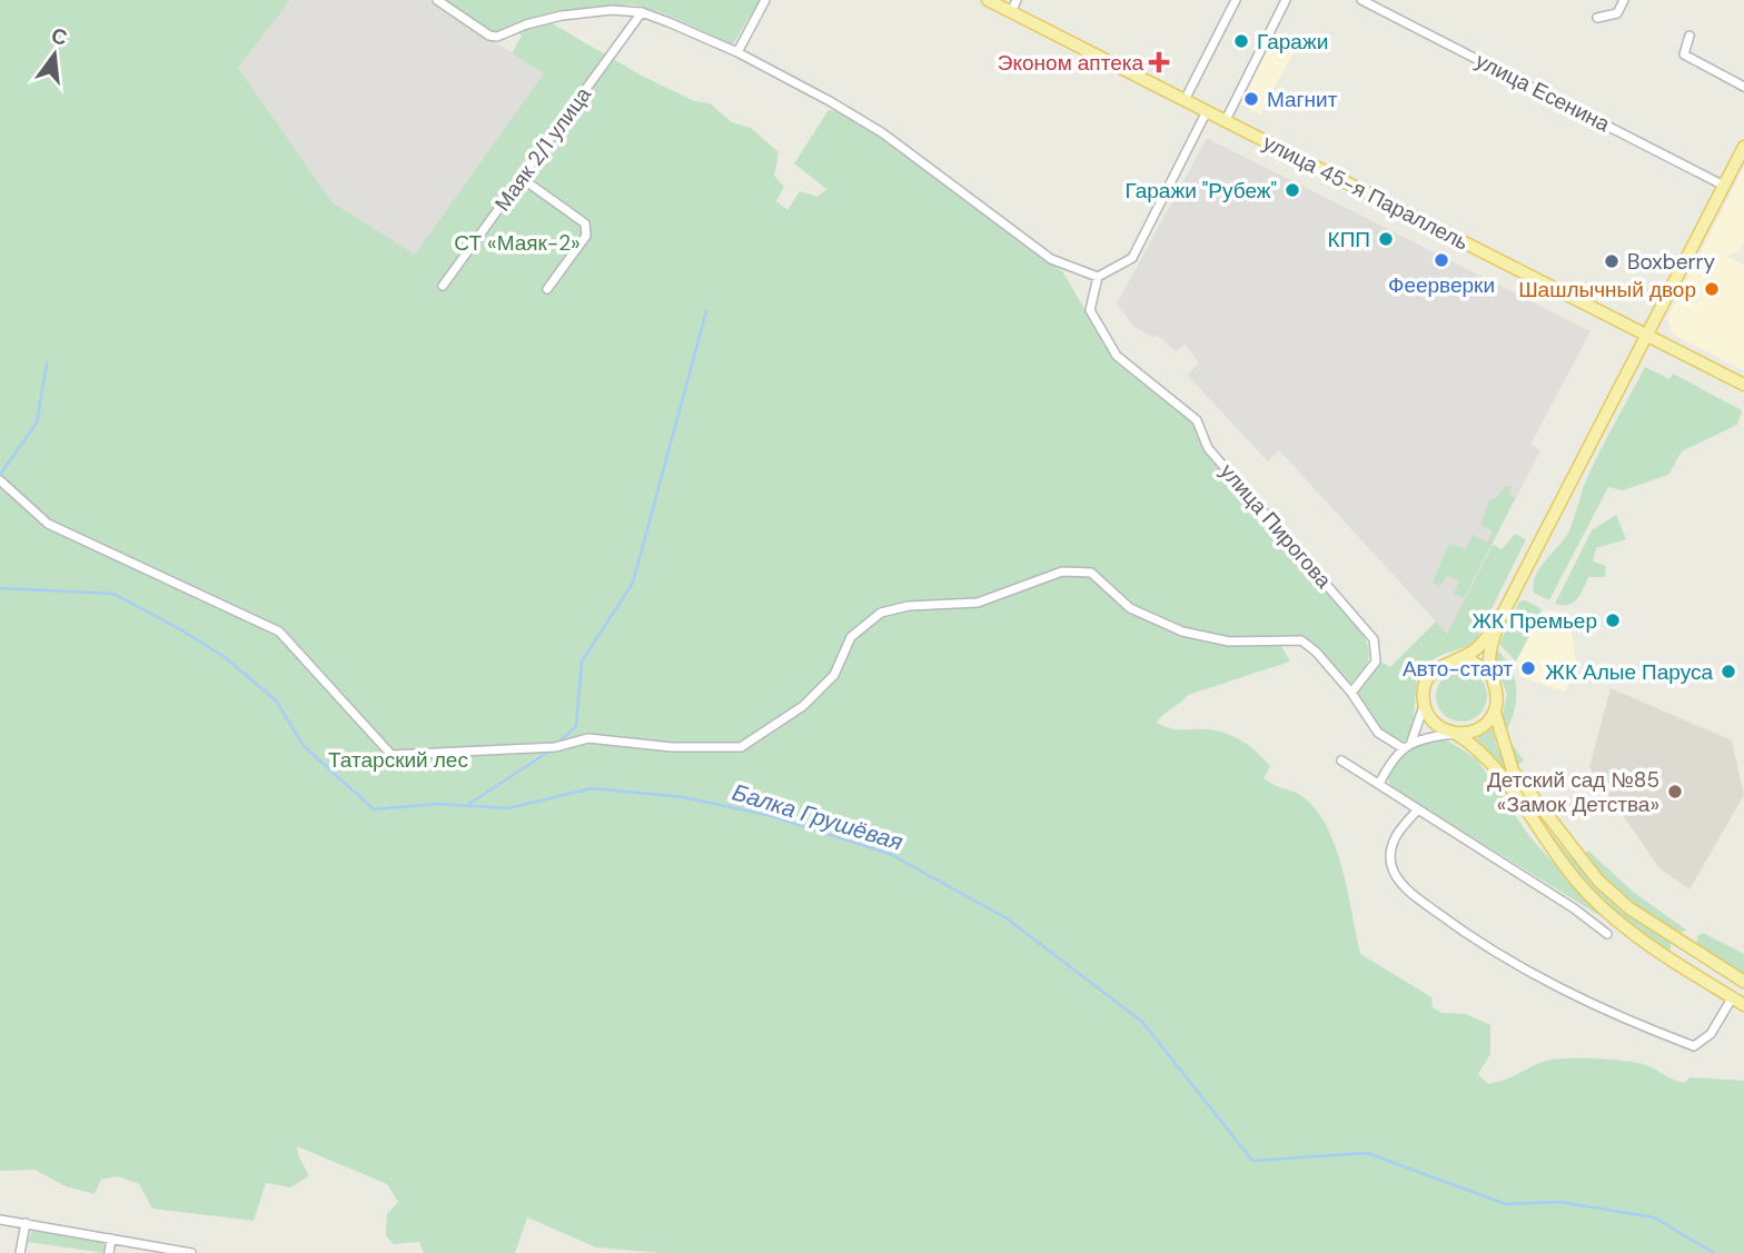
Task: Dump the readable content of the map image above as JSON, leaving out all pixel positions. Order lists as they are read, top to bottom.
{
  "streets": {
    "main road": ["улица 45-я Параллель"],
    "street": ["улица Есенина", "Маяк 2/1 улица", "улица Пирогова"]
  },
  "water": ["Балка Грушёвая"],
  "parks": ["СТ «Маяк-2»", "Татарский лес"],
  "places": {
    "other": [
      "Гаражи",
      "Магнит",
      "Гаражи \"Рубеж\"",
      "КПП",
      "Феерверки",
      "Boxberry",
      "Шашлычный двор",
      "ЖК Премьер",
      "Авто-старт",
      "ЖК Алые Паруса",
      "Детский сад №85 «Замок Детства»"
    ],
    "health": ["Эконом аптека"]
  },
  "north": "top"
}
